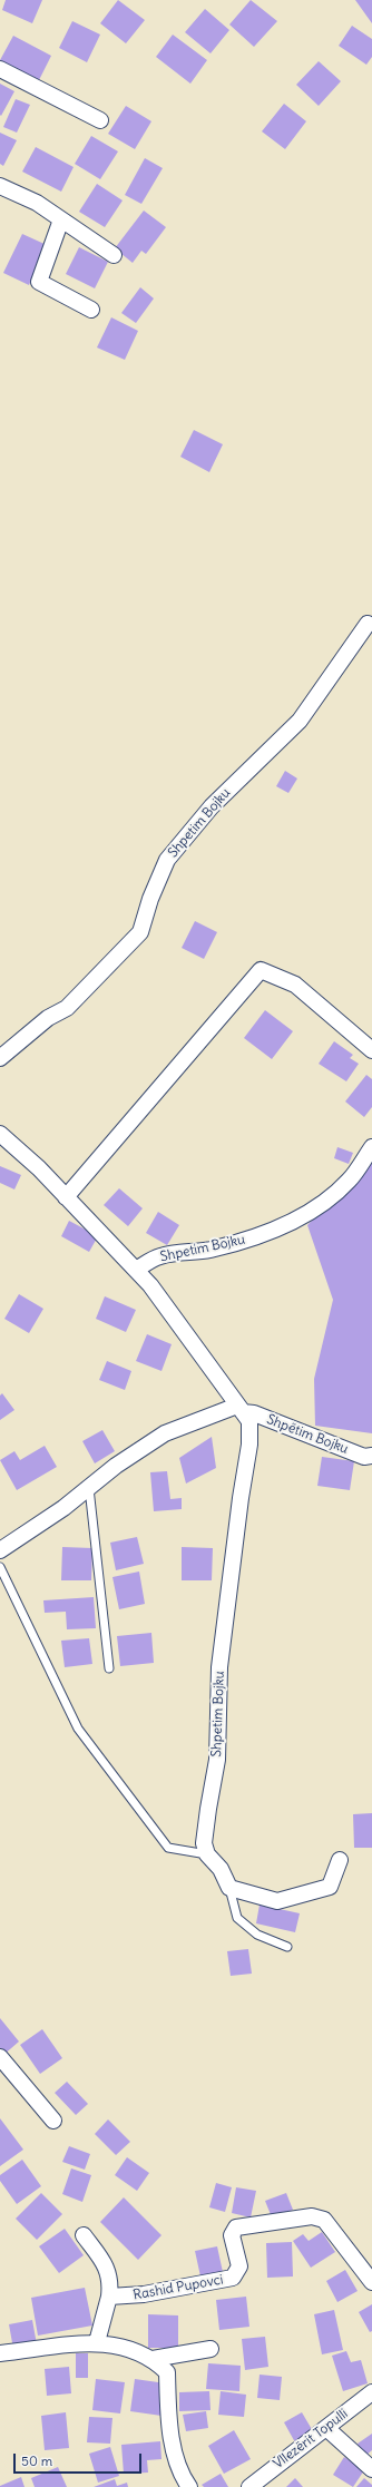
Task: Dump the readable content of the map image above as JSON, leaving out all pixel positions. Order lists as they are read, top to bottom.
{
  "streets": {
    "street": [
      "Shpetim Bojku",
      "Shpëtim Bojku",
      "Rashid Pupovci",
      "Vllezërit Topulli"
    ]
  },
  "crossings": [
    ["Shpetim Bojku", "Shpëtim Bojku"]
  ],
  "scale_bar": "50 m"
}
